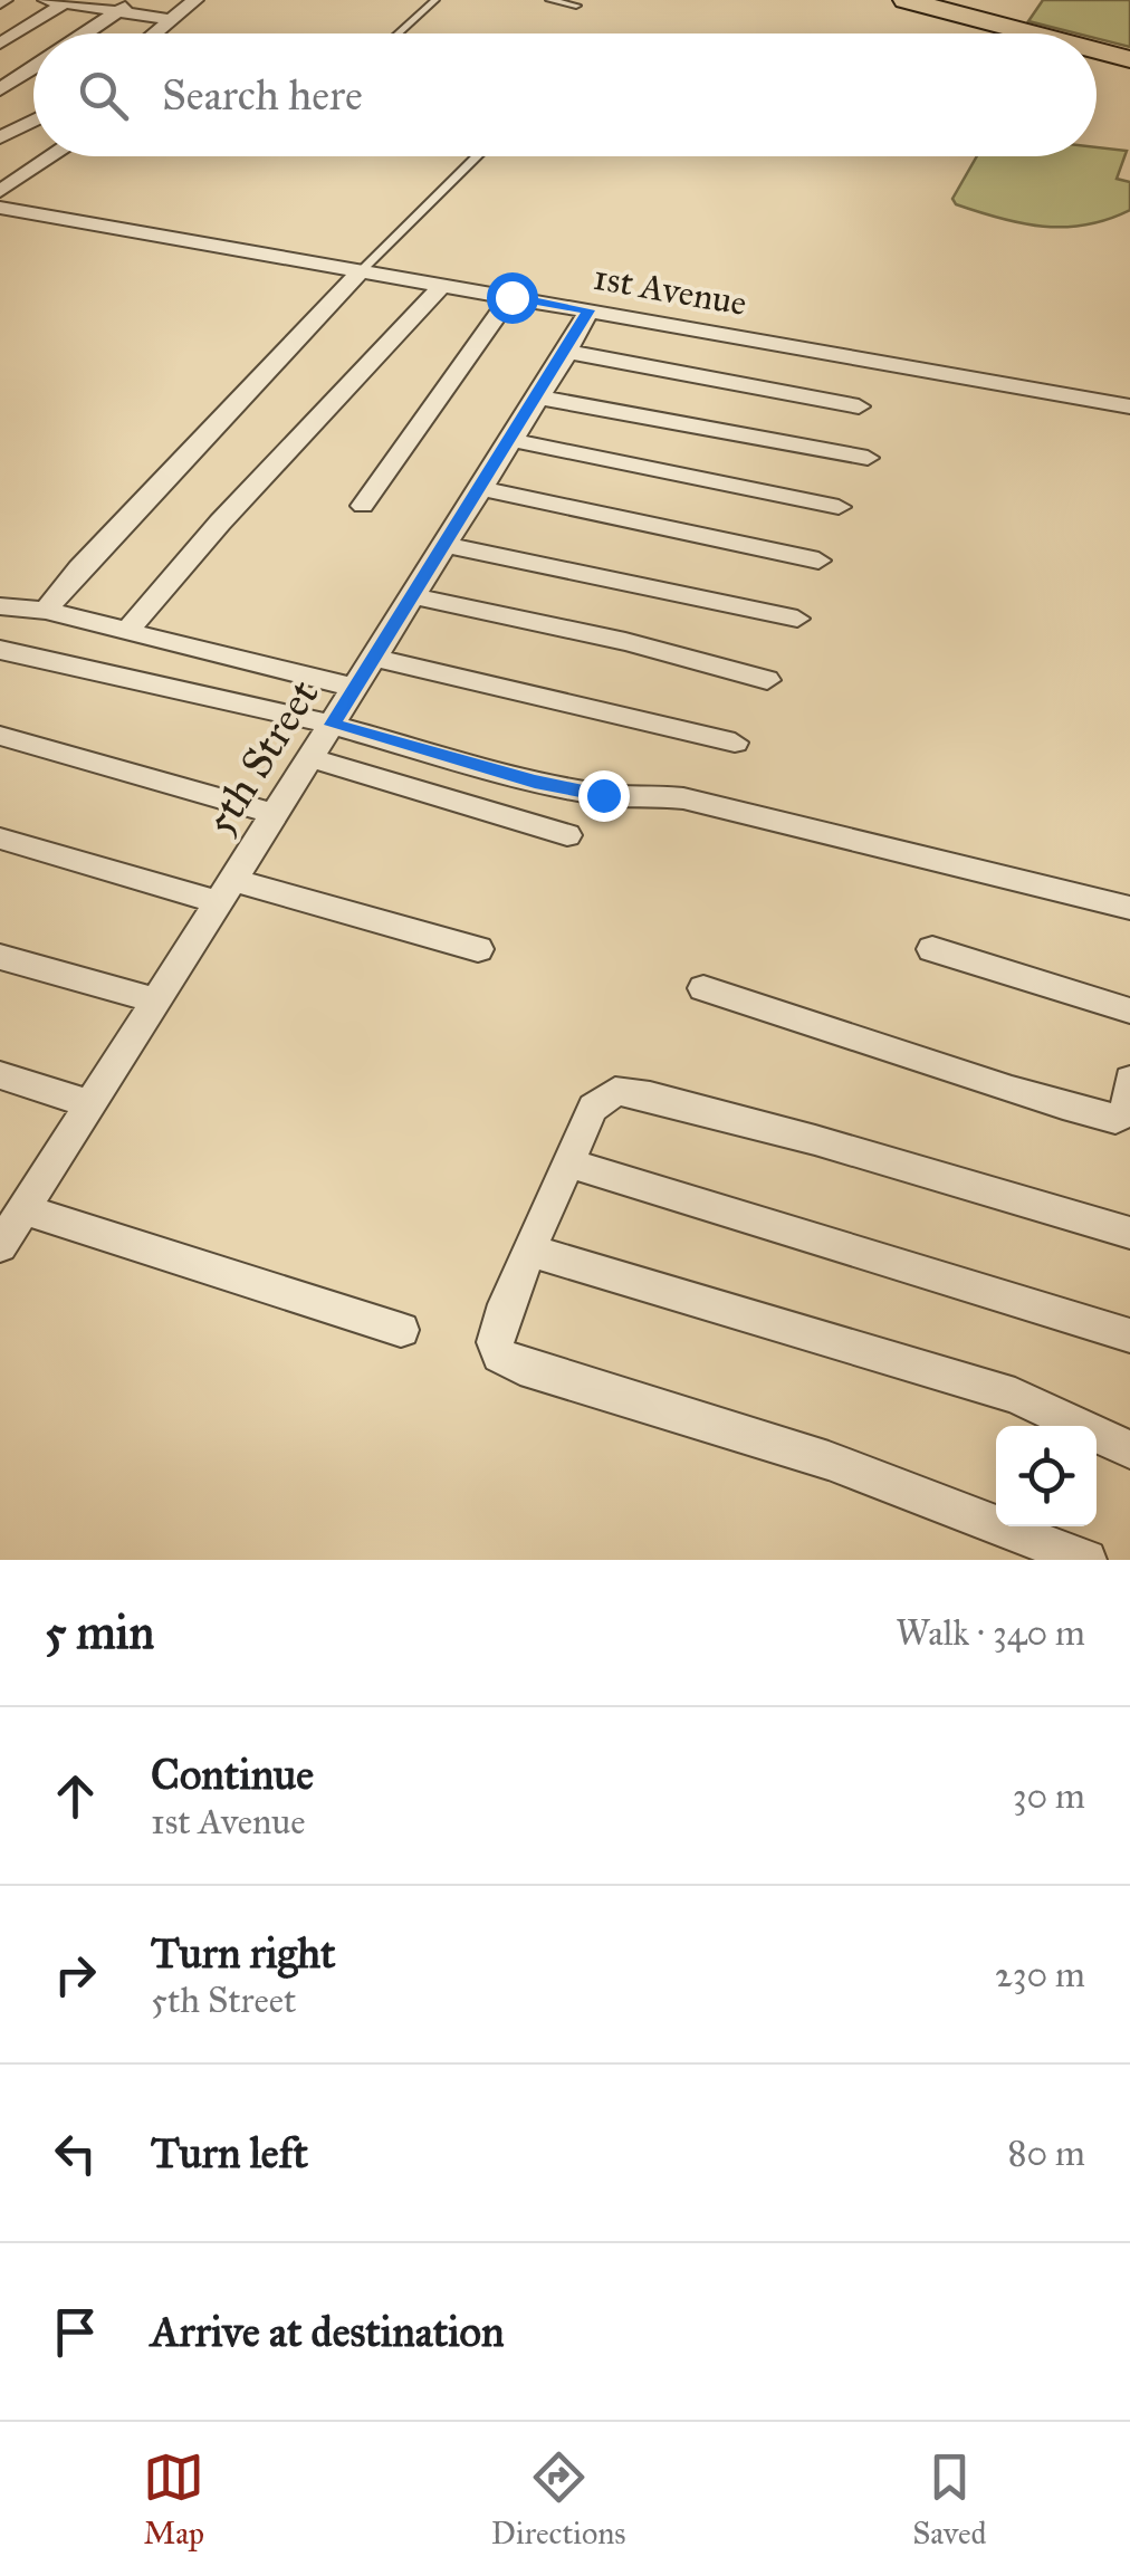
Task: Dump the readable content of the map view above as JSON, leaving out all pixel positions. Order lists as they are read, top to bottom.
{
  "streets": {
    "street": ["1st Avenue", "5th Street"]
  },
  "crossings": [
    ["1st Avenue", "5th Street"]
  ],
  "page": {
    "search": "Search here",
    "heading": ["5 min", "Walk · 340 m"],
    "list": [
      ["Continue", "1st Avenue", "30 m"],
      ["Turn right", "5th Street", "230 m"],
      ["Turn left", "80 m"],
      "Arrive at destination"
    ],
    "nav": ["Map", "Directions", "Saved"]
  }
}
